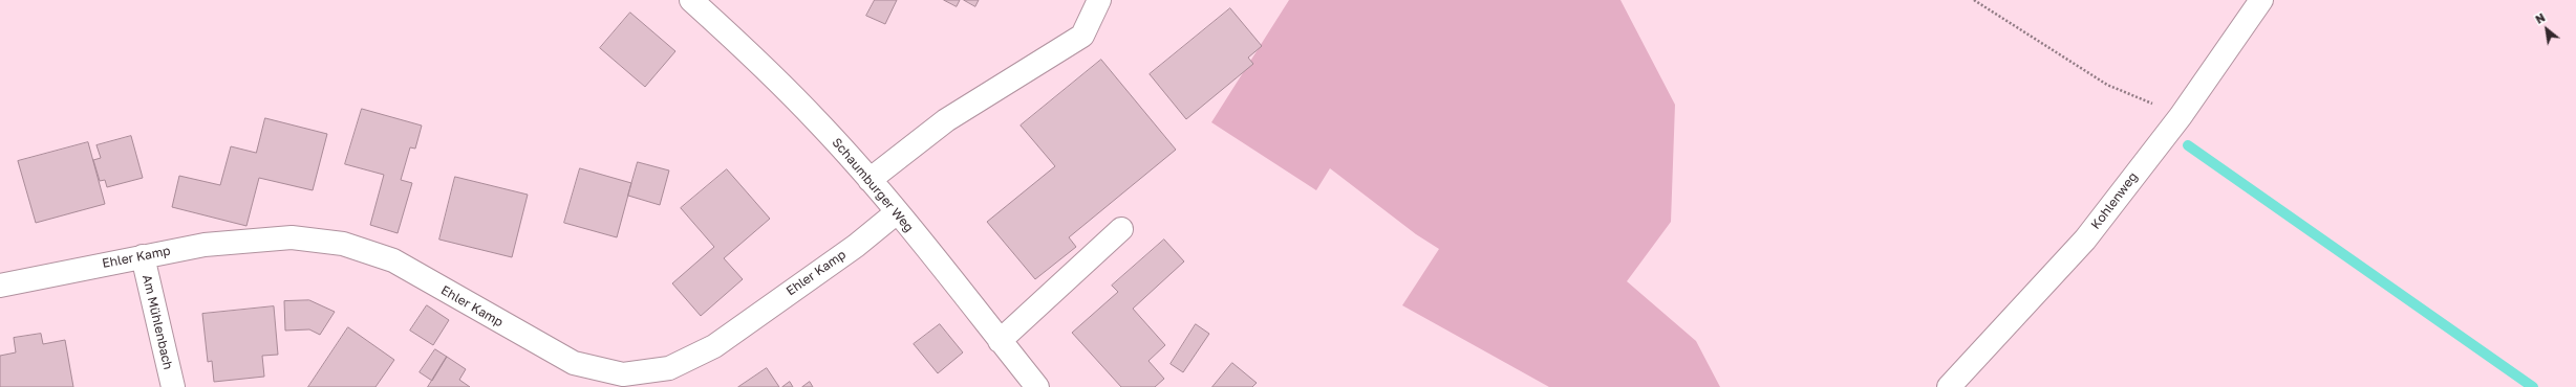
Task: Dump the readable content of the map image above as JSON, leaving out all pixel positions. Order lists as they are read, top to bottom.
{
  "streets": {
    "street": [
      "Schaumburger Weg",
      "Kohlenweg",
      "Ehler Kamp",
      "Am Mühlenbach"
    ]
  },
  "crossings": [
    ["Schaumburger Weg", "Ehler Kamp"],
    ["Ehler Kamp", "Am Mühlenbach"]
  ],
  "north": "top left"
}
